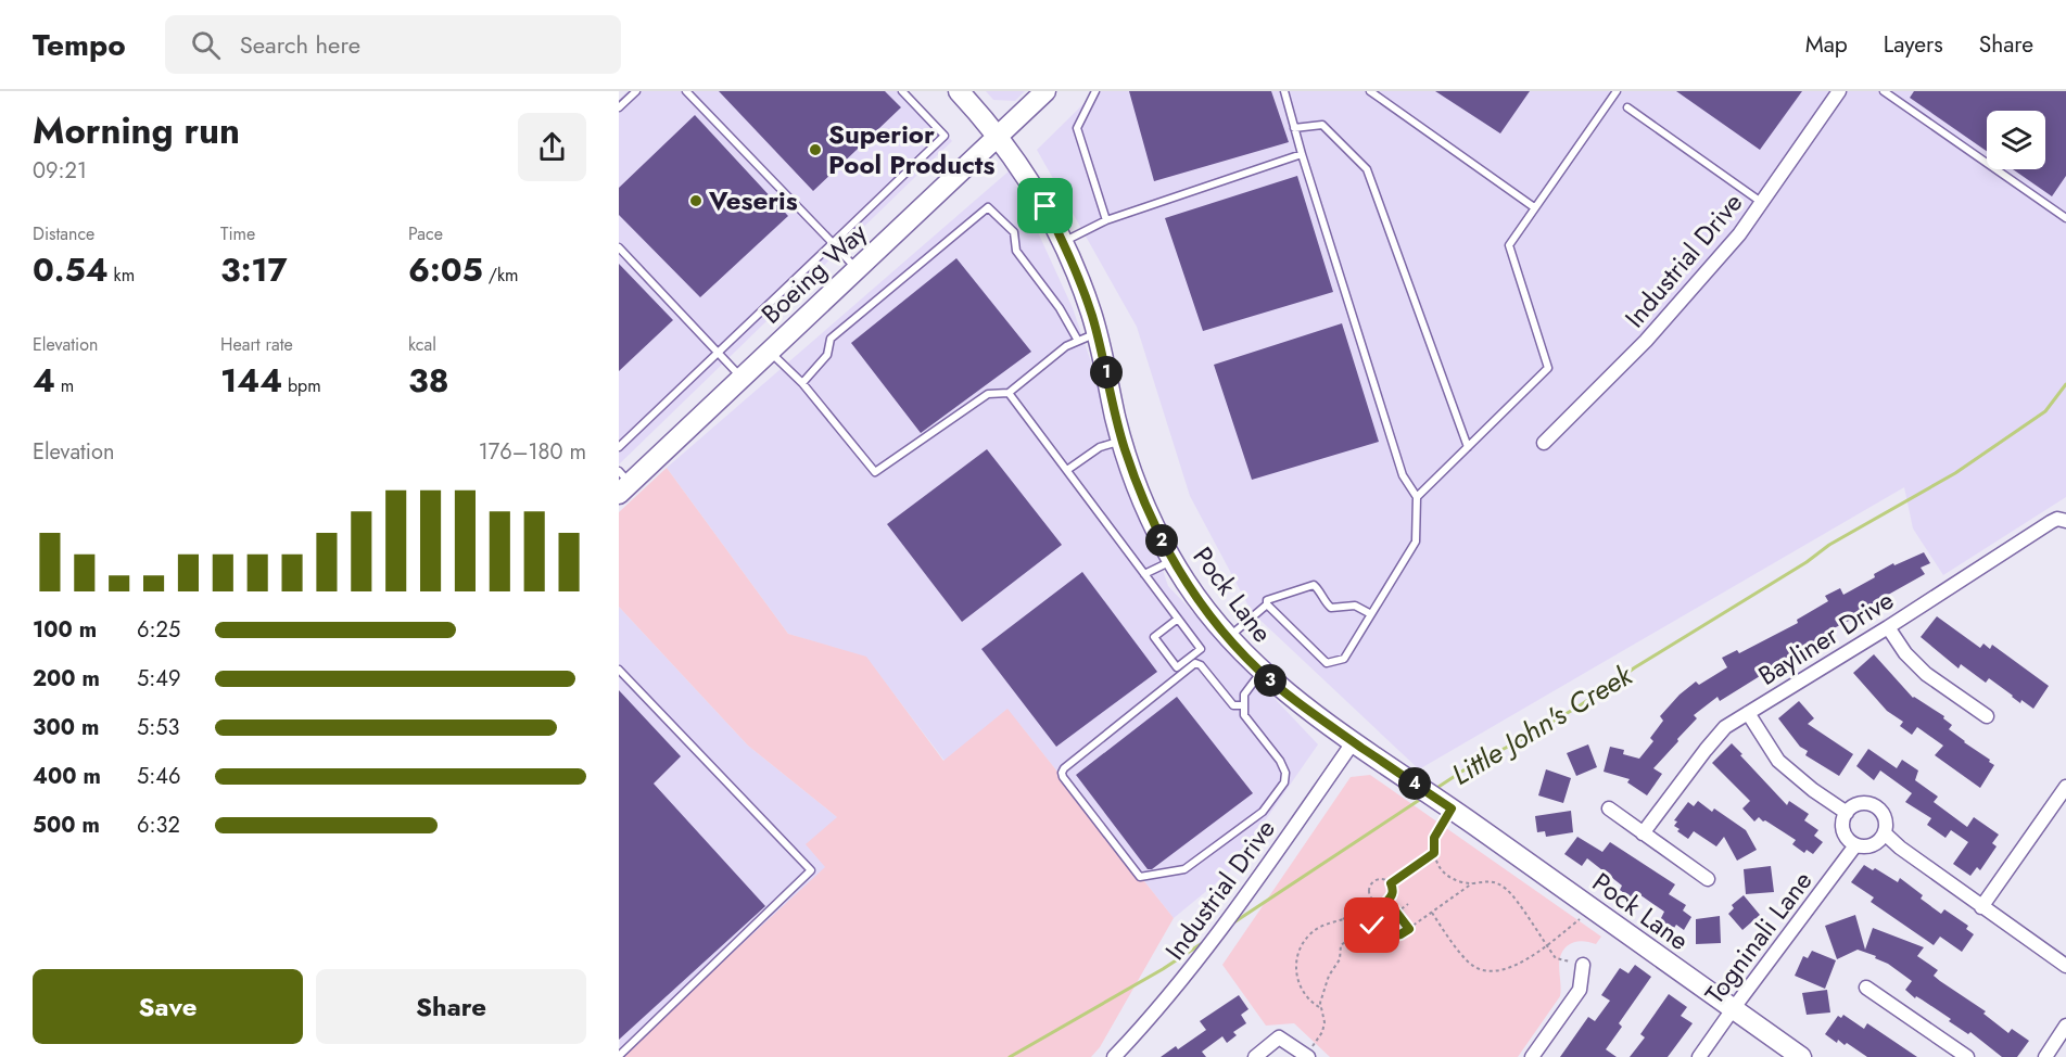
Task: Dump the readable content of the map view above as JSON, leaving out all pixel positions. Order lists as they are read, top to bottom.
{
  "streets": {
    "street": [
      "Industrial Drive",
      "Boeing Way",
      "Pock Lane",
      "Bayliner Drive",
      "Togninali Lane"
    ]
  },
  "crossings": [
    ["Industrial Drive", "Pock Lane"],
    ["Boeing Way", "Pock Lane"],
    ["Pock Lane", "Togninali Lane"]
  ],
  "water": ["Little John's Creek"],
  "places": ["Superior Pool Products", "Veseris"],
  "page": {
    "header": "Tempo",
    "search": "Search here",
    "nav": ["Map", "Layers", "Share"],
    "heading": ["Morning run", "09:21"],
    "stats": [
      ["Distance", "0.54 km"],
      ["Time", "3:17"],
      ["Pace", "6:05 /km"],
      ["Elevation", "4 m"],
      ["Heart rate", "144 bpm"],
      ["kcal", "38"]
    ],
    "pins": [
      "1",
      "2",
      "3",
      "4"
    ],
    "chart": ["Elevation", "176–180 m"],
    "list": [
      {
        "name": "100 m",
        "note": "6:25"
      },
      {
        "name": "200 m",
        "note": "5:49"
      },
      {
        "name": "300 m",
        "note": "5:53"
      },
      {
        "name": "400 m",
        "note": "5:46"
      },
      {
        "name": "500 m",
        "note": "6:32"
      }
    ],
    "buttons": ["Save", "Share"]
  }
}
